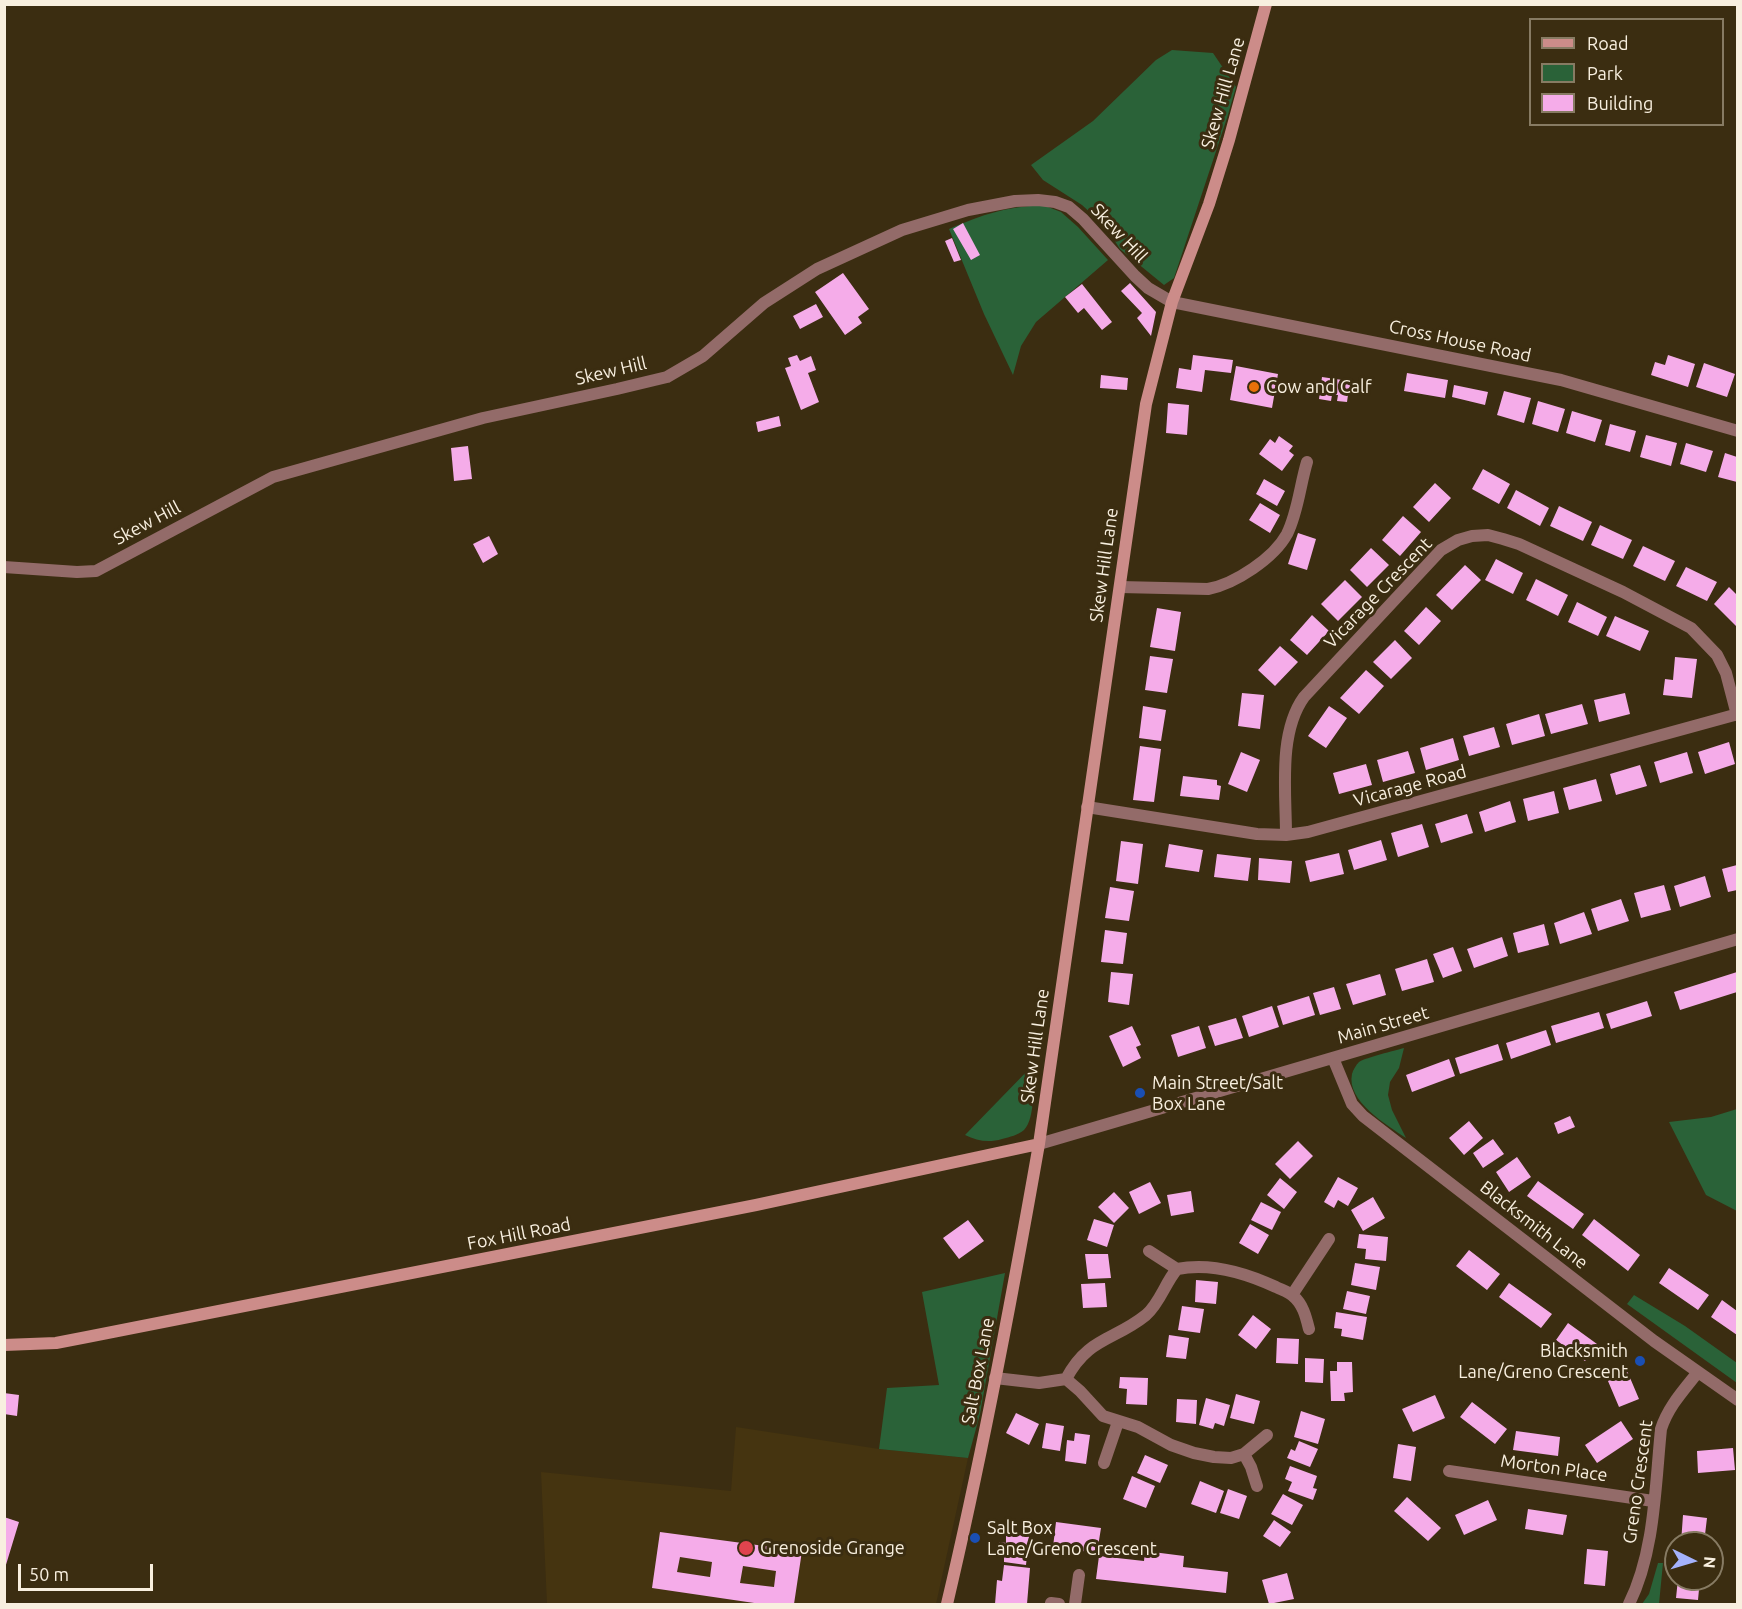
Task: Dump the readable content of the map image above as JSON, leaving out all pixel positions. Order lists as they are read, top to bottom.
{
  "streets": {
    "street": [
      "Skew Hill Lane",
      "Skew Hill",
      "Cross House Road",
      "Vicarage Crescent",
      "Vicarage Road",
      "Main Street",
      "Blacksmith Lane",
      "Fox Hill Road",
      "Salt Box Lane",
      "Morton Place",
      "Greno Crescent"
    ]
  },
  "crossings": [
    ["Skew Hill Lane", "Skew Hill"],
    ["Skew Hill Lane", "Cross House Road"],
    ["Skew Hill Lane", "Vicarage Road"],
    ["Skew Hill Lane", "Main Street"],
    ["Skew Hill Lane", "Fox Hill Road"],
    ["Skew Hill Lane", "Salt Box Lane"],
    ["Skew Hill", "Cross House Road"],
    ["Vicarage Crescent", "Vicarage Road"],
    ["Main Street", "Blacksmith Lane"],
    ["Main Street", "Fox Hill Road"],
    ["Main Street", "Salt Box Lane"],
    ["Blacksmith Lane", "Greno Crescent"],
    ["Fox Hill Road", "Salt Box Lane"],
    ["Morton Place", "Greno Crescent"]
  ],
  "places": [
    "Cow and Calf",
    "Main Street/Salt Box Lane",
    "Blacksmith Lane/Greno Crescent",
    "Salt Box Lane/Greno Crescent",
    "Grenoside Grange"
  ],
  "legend": ["Road", "Park", "Building"],
  "scale_bar": "50 m",
  "north": "right"
}
